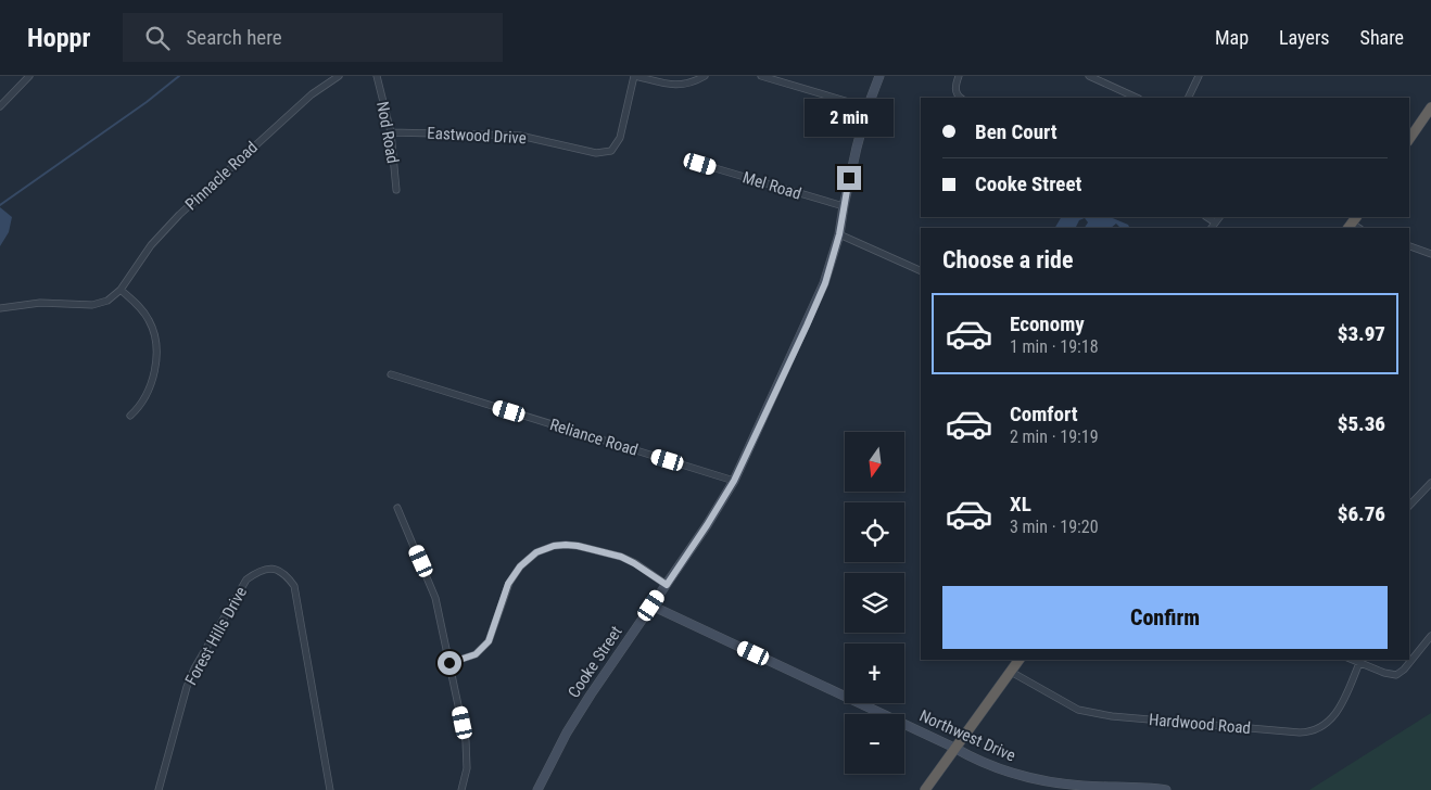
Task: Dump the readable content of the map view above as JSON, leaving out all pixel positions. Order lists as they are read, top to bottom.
{
  "streets": {
    "main road": ["Cooke Street", "Northwest Drive"],
    "street": [
      "Nod Road",
      "Eastwood Drive",
      "Pinnacle Road",
      "Mel Road",
      "Reliance Road",
      "Forest Hills Drive",
      "Hardwood Road"
    ]
  },
  "crossings": [
    ["Nod Road", "Eastwood Drive"],
    ["Mel Road", "Cooke Street"],
    ["Reliance Road", "Cooke Street"],
    ["Cooke Street", "Northwest Drive"]
  ],
  "north": "bottom",
  "page": {
    "header": "Hoppr",
    "search": "Search here",
    "nav": ["Map", "Layers", "Share"],
    "banner": ["Ben Court", "Cooke Street"],
    "bubble": "2 min",
    "heading": "Choose a ride",
    "list": [
      {
        "name": "Economy",
        "note": "1 min · 19:18",
        "value": "$3.97"
      },
      {
        "name": "Comfort",
        "note": "2 min · 19:19",
        "value": "$5.36"
      },
      {
        "name": "XL",
        "note": "3 min · 19:20",
        "value": "$6.76"
      }
    ],
    "map_buttons": ["+", "−"],
    "buttons": "Confirm"
  }
}
